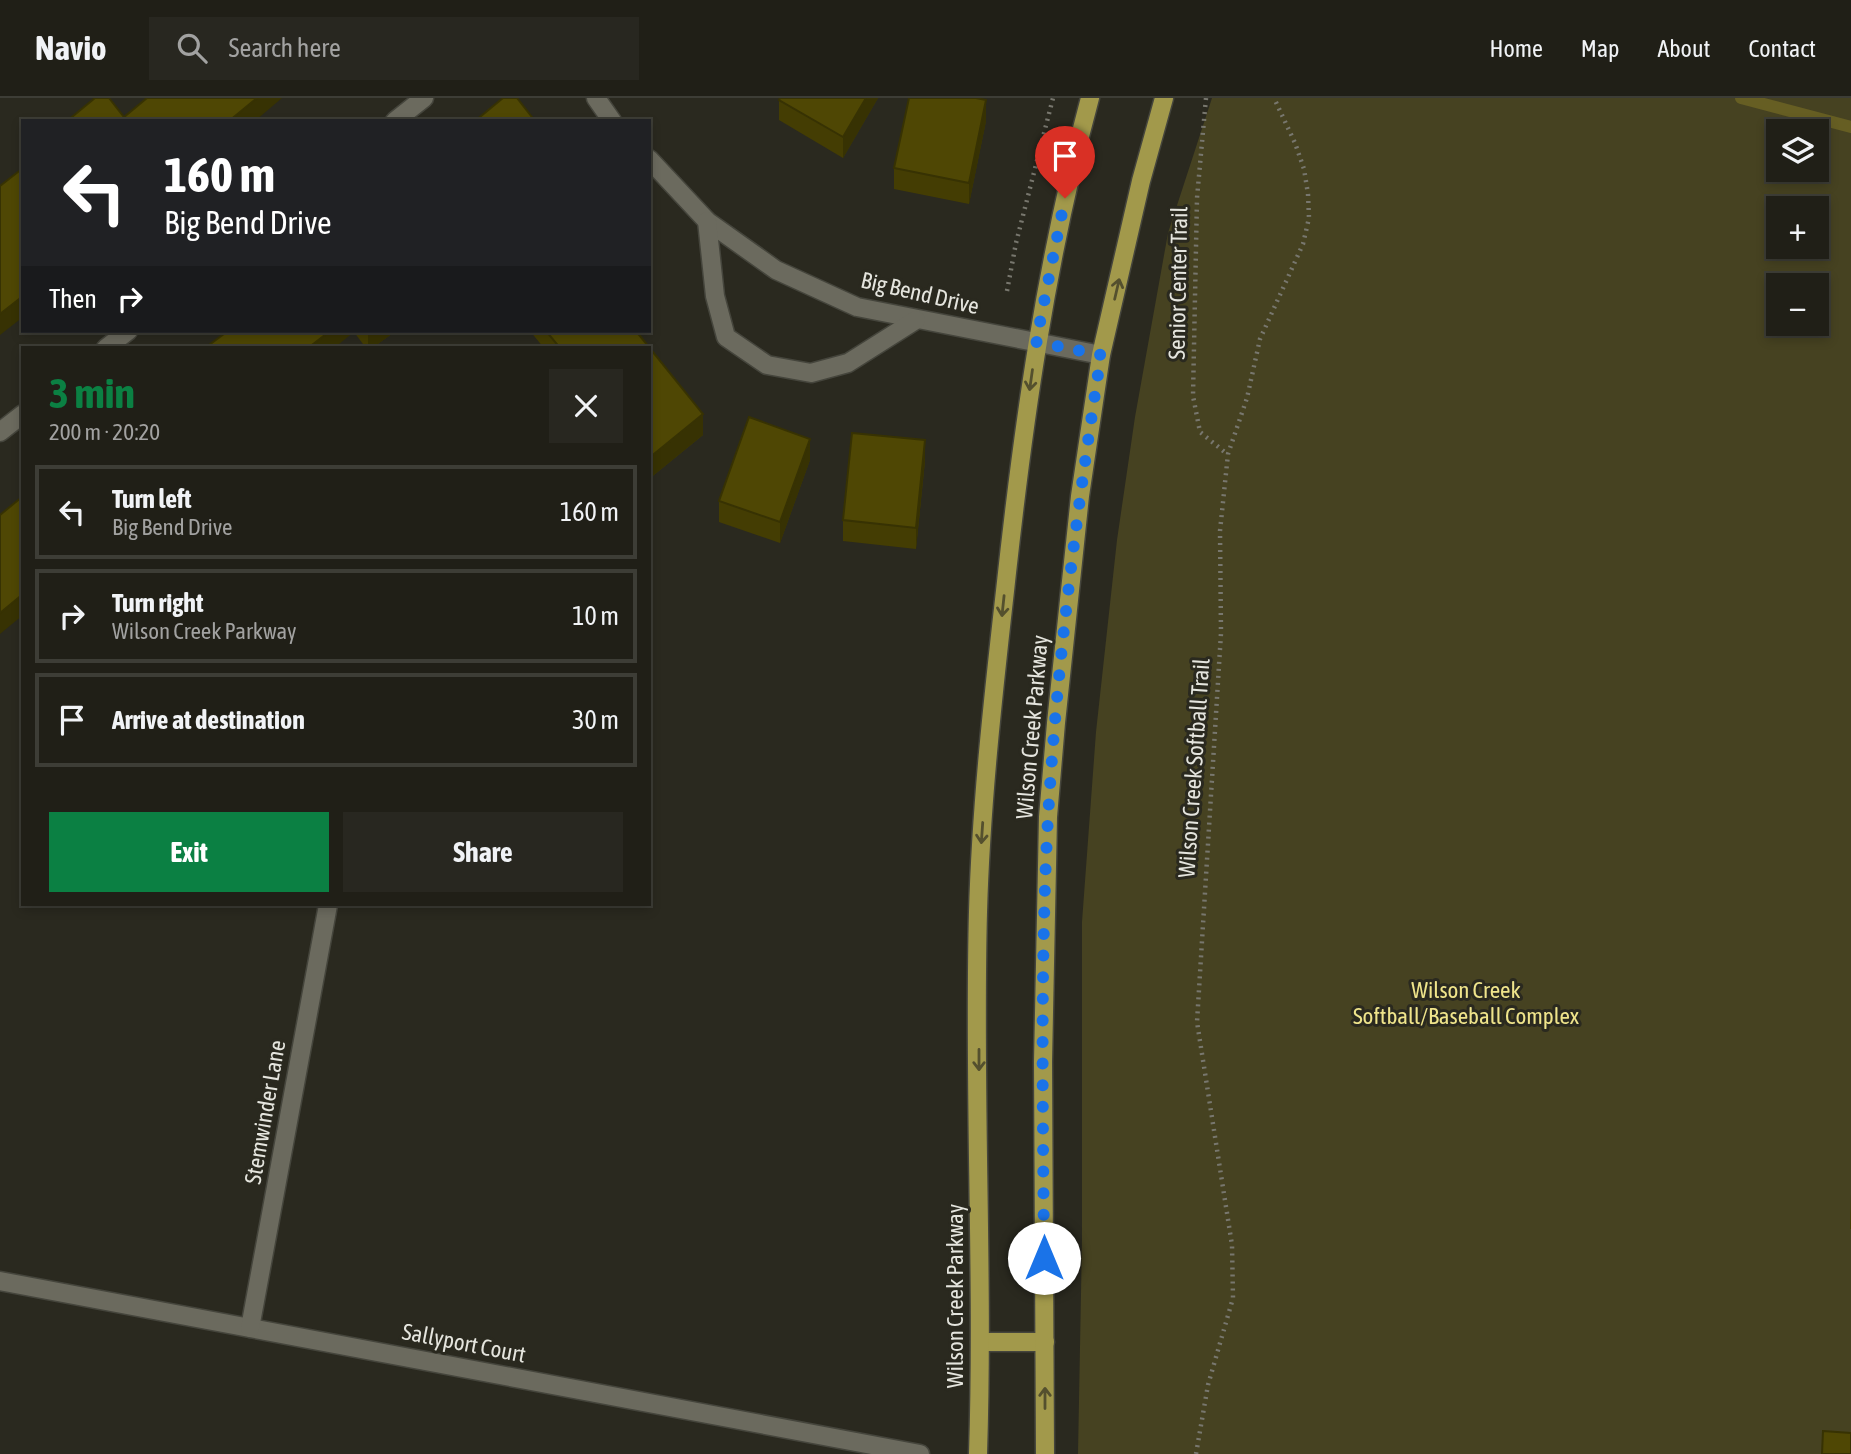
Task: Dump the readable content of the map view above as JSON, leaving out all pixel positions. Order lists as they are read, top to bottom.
{
  "streets": {
    "main road": ["Wilson Creek Parkway"],
    "street": ["Big Bend Drive", "Stemwinder Lane", "Sallyport Court"],
    "path": ["Senior Center Trail", "Wilson Creek Softball Trail"]
  },
  "crossings": [
    ["Senior Center Trail", "Wilson Creek Softball Trail"],
    ["Big Bend Drive", "Wilson Creek Parkway"],
    ["Stemwinder Lane", "Sallyport Court"]
  ],
  "parks": ["Wilson Creek Softball/Baseball Complex"],
  "page": {
    "header": "Navio",
    "search": "Search here",
    "nav": [
      "Home",
      "Map",
      "About",
      "Contact"
    ],
    "map_buttons": ["+", "−"],
    "turn": ["160 m", "Big Bend Drive"],
    "then": "Then",
    "heading": ["3 min", "200 m · 20:20"],
    "list": [
      {
        "name": "Turn left",
        "note": "Big Bend Drive",
        "value": "160 m"
      },
      {
        "name": "Turn right",
        "note": "Wilson Creek Parkway",
        "value": "10 m"
      },
      {
        "name": "Arrive at destination",
        "value": "30 m"
      }
    ],
    "buttons": ["Exit", "Share"]
  }
}
